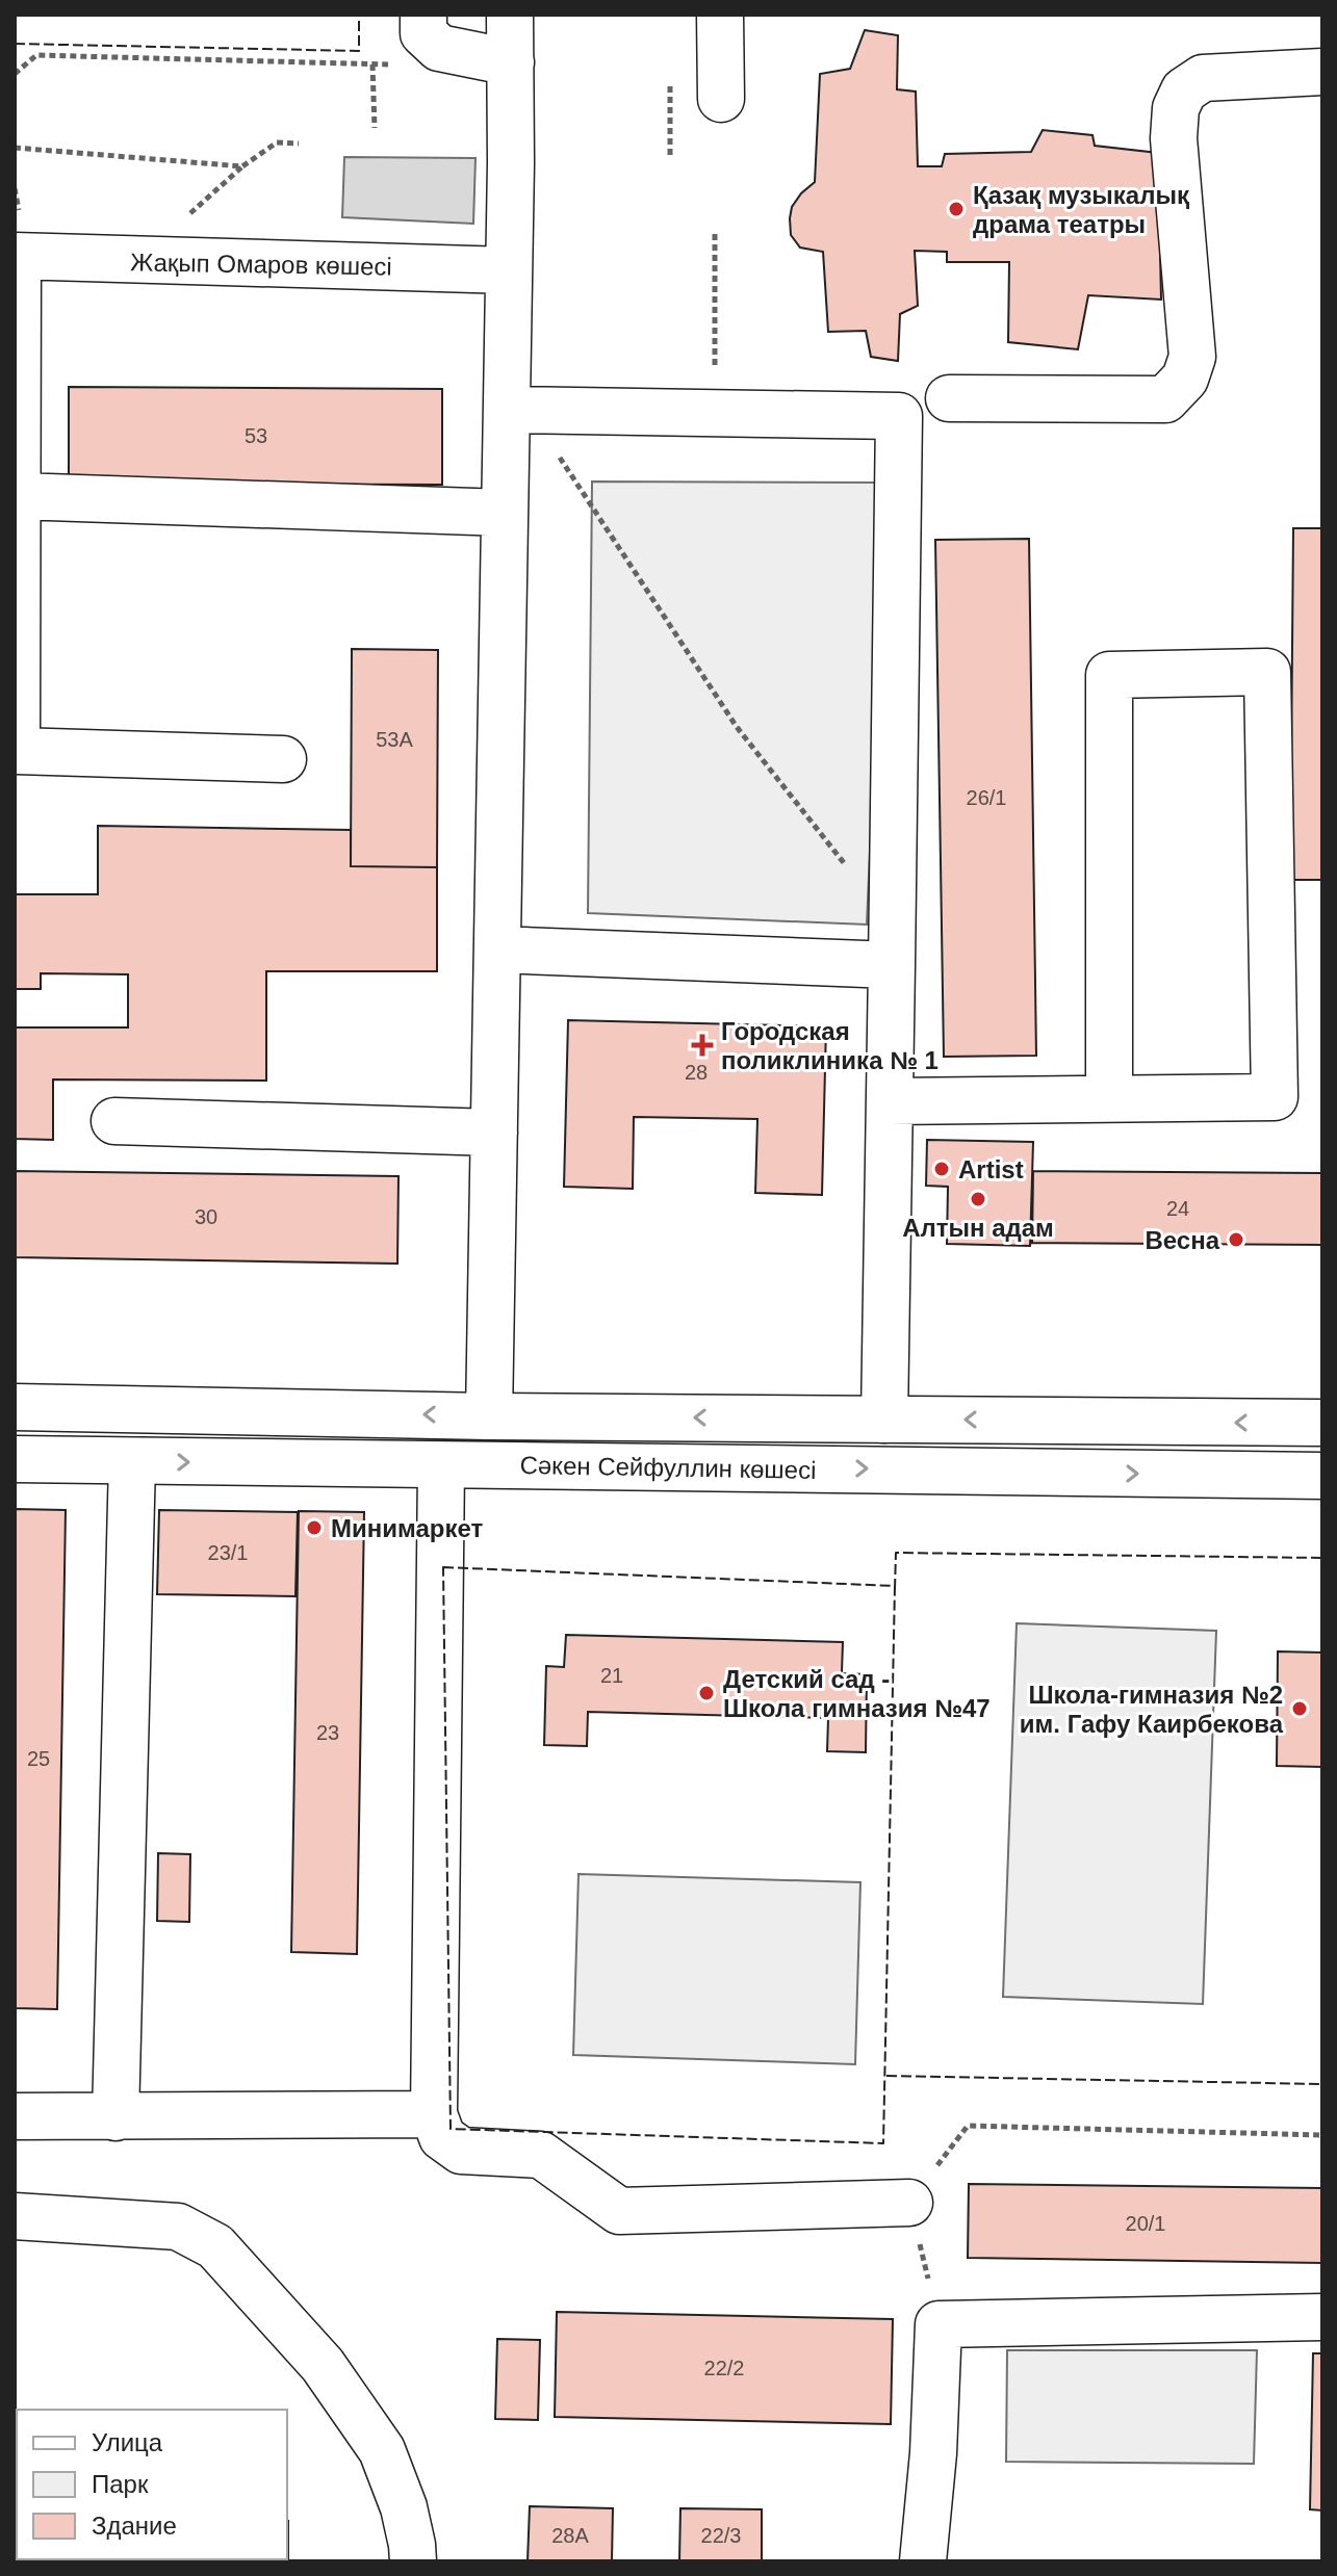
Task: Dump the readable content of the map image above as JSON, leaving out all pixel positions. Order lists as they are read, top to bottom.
{
  "streets": {
    "main road": ["Жақып Омаров көшесі", "Сәкен Сейфуллин көшесі"]
  },
  "places": {
    "other": [
      "Қазақ музыкалық драма театры",
      "Artist",
      "Алтын адам",
      "Весна",
      "Минимаркет",
      "Детский сад - Школа гимназия №47",
      "Школа-гимназия №2 им. Гафу Каирбекова"
    ],
    "health": ["Городская поликлиника № 1"]
  },
  "house_numbers": [
    "53",
    "53А",
    "26/1",
    "28",
    "24",
    "30",
    "23/1",
    "21",
    "23",
    "25",
    "20/1",
    "22/2",
    "28А",
    "22/3"
  ],
  "legend": ["Улица", "Парк", "Здание"]
}
